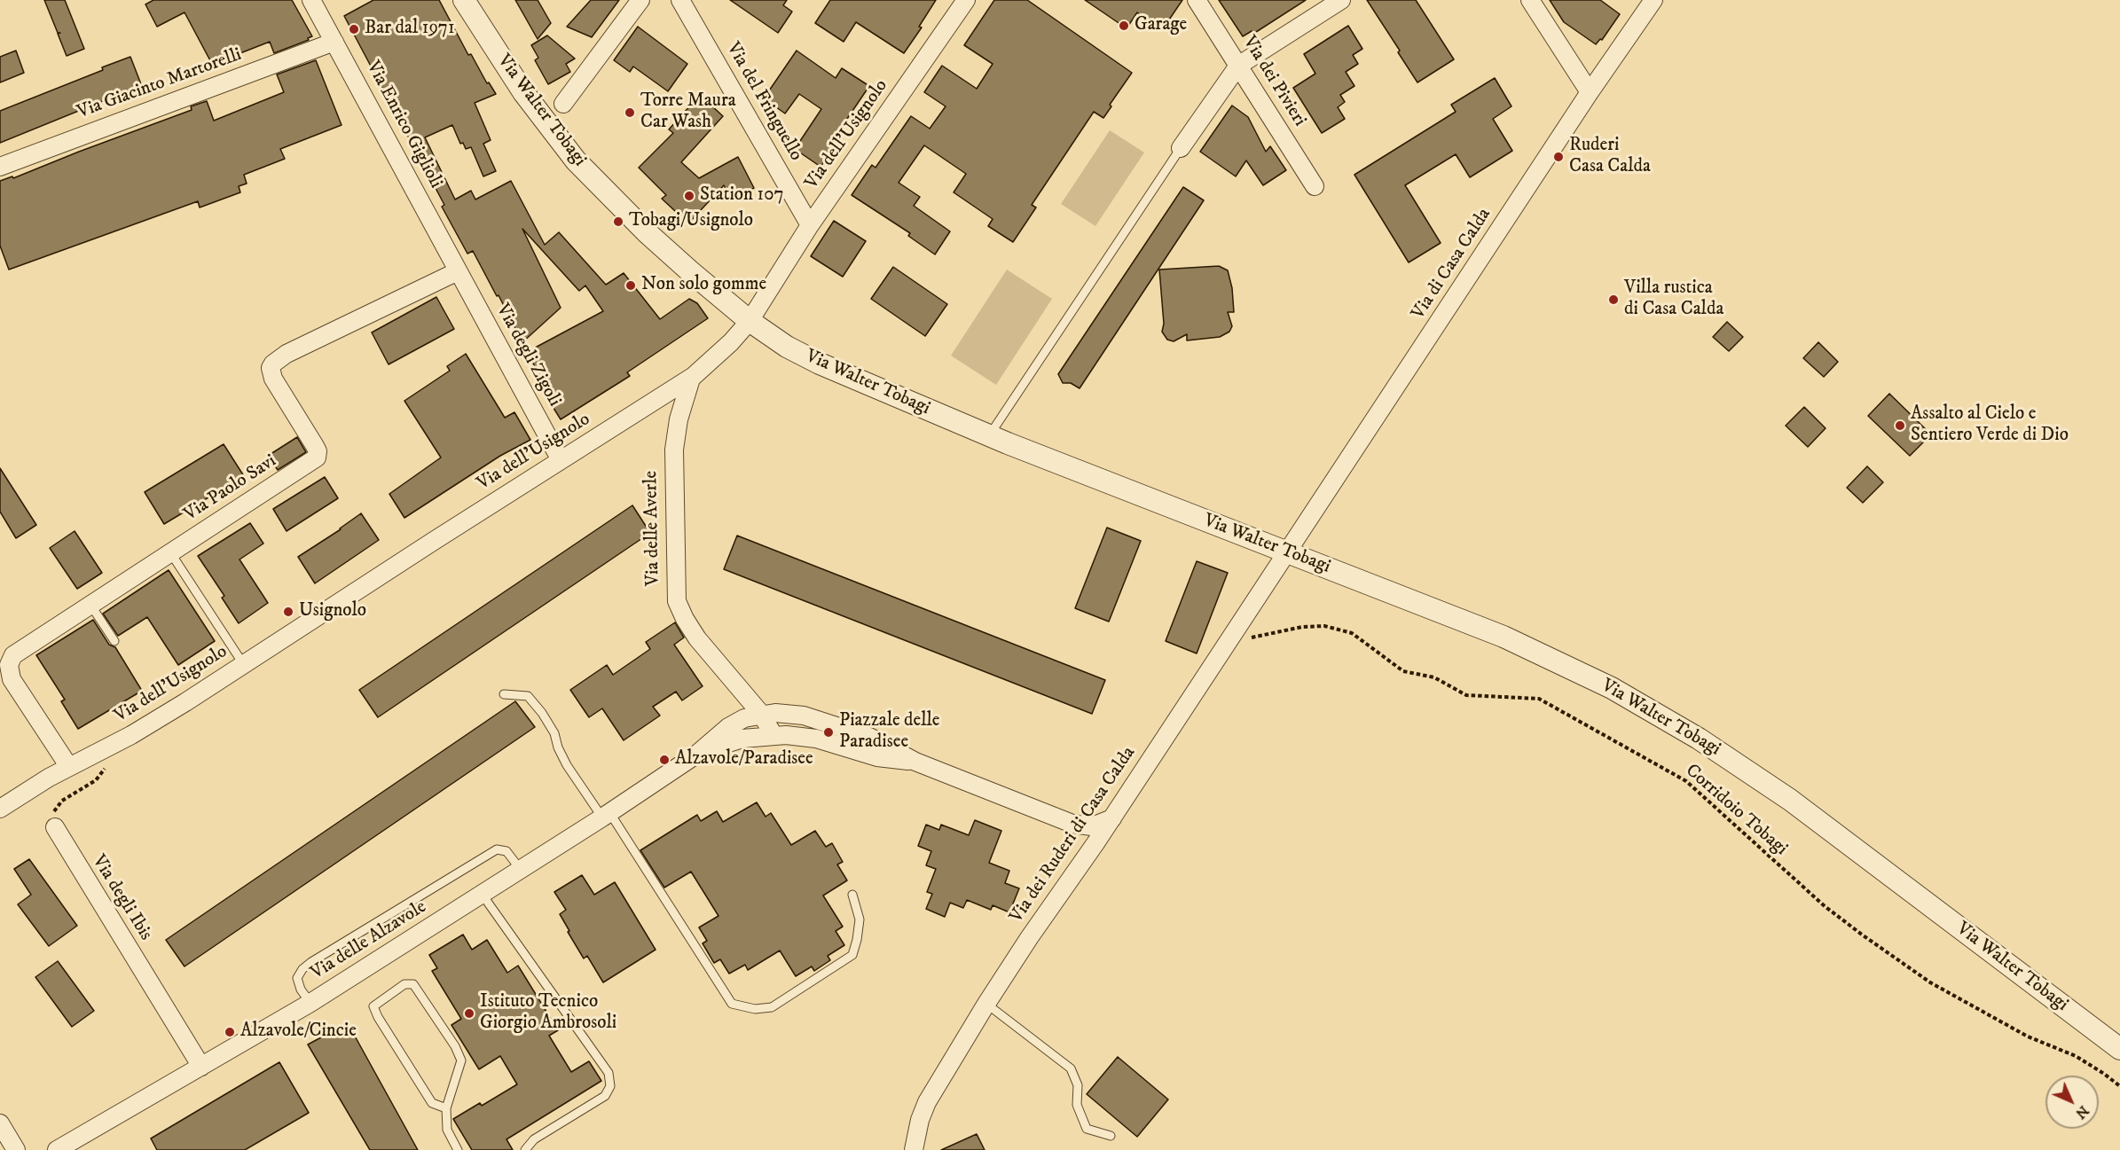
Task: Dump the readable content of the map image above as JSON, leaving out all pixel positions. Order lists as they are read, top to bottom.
{
  "streets": {
    "street": [
      "Via dei Pivieri",
      "Via Giacinto Martorelli",
      "Via del Fringuello",
      "Via Walter Tobagi",
      "Via Enrico Giglioli",
      "Via dell'Usignolo",
      "Via di Casa Calda",
      "Via degli Zigoli",
      "Via Paolo Savi",
      "Via delle Averle",
      "Via dei Ruderi di Casa Calda",
      "Via degli Ibis",
      "Via delle Alzavole"
    ],
    "path": ["Corridoio Tobagi"]
  },
  "crossings": [
    ["Via Giacinto Martorelli", "Via Enrico Giglioli"],
    ["Via del Fringuello", "Via dell'Usignolo"],
    ["Via Walter Tobagi", "Via dell'Usignolo"],
    ["Via Walter Tobagi", "Via di Casa Calda"],
    ["Via Walter Tobagi", "Via dei Ruderi di Casa Calda"],
    ["Via Enrico Giglioli", "Via degli Zigoli"],
    ["Via Enrico Giglioli", "Via Paolo Savi"],
    ["Via dell'Usignolo", "Via degli Zigoli"],
    ["Via dell'Usignolo", "Via Paolo Savi"],
    ["Via dell'Usignolo", "Via delle Averle"],
    ["Via di Casa Calda", "Via dei Ruderi di Casa Calda"],
    ["Via degli Zigoli", "Via Paolo Savi"],
    ["Via degli Ibis", "Via delle Alzavole"]
  ],
  "places": [
    "Garage",
    "Bar dal 1971",
    "Torre Maura Car Wash",
    "Ruderi Casa Calda",
    "Station 107",
    "Tobagi/Usignolo",
    "Non solo gomme",
    "Villa rustica di Casa Calda",
    "Assalto al Cielo e Sentiero Verde di Dio",
    "Usignolo",
    "Piazzale delle Paradisee",
    "Alzavole/Paradisee",
    "Istituto Tecnico Giorgio Ambrosoli",
    "Alzavole/Cincie"
  ],
  "north": "bottom right"
}
